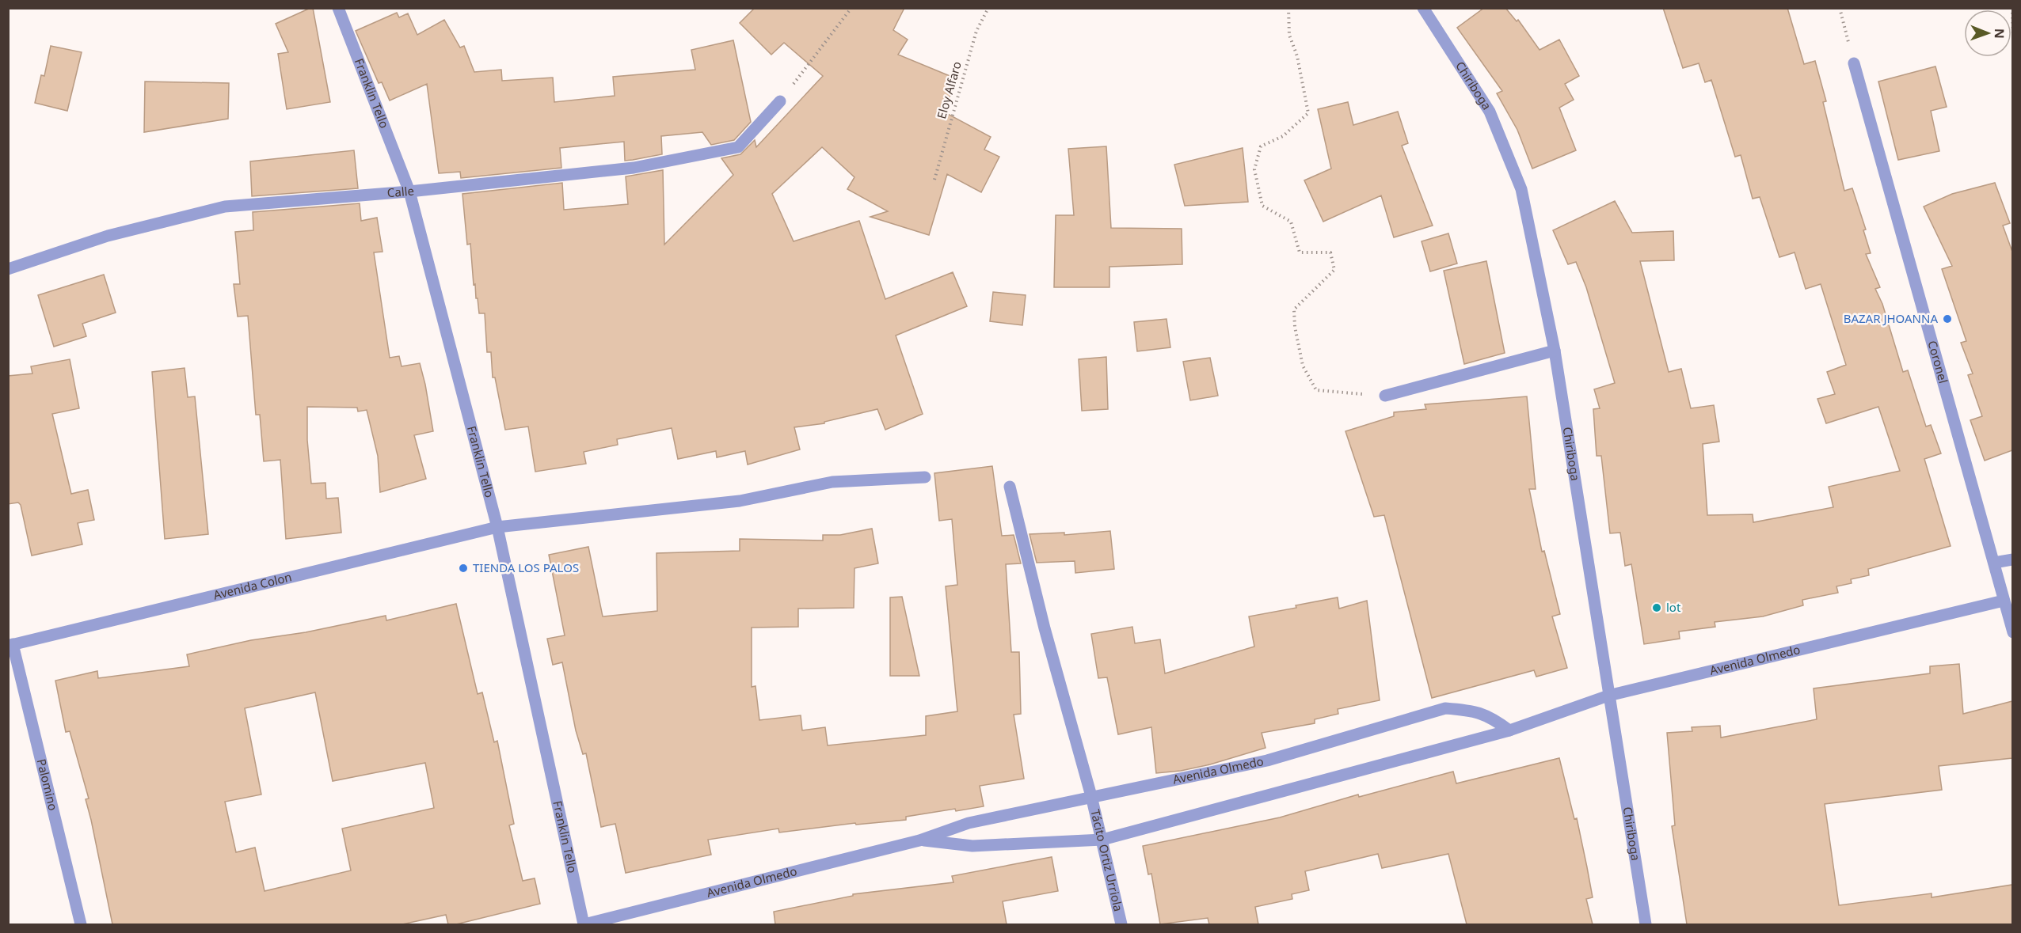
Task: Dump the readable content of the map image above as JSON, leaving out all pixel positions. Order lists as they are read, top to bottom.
{
  "streets": {
    "street": [
      "Chiriboga",
      "Franklin Tello",
      "Calle",
      "Coronel",
      "Avenida Colon",
      "Avenida Olmedo",
      "Palomino",
      "Tácito Ortiz Urriola"
    ],
    "path": ["Eloy Alfaro"]
  },
  "crossings": [
    ["Chiriboga", "Avenida Olmedo"],
    ["Franklin Tello", "Calle"],
    ["Franklin Tello", "Avenida Colon"],
    ["Franklin Tello", "Avenida Olmedo"],
    ["Coronel", "Avenida Olmedo"],
    ["Avenida Colon", "Palomino"],
    ["Avenida Olmedo", "Tácito Ortiz Urriola"]
  ],
  "places": ["BAZAR JHOANNA", "TIENDA LOS PALOS", "lot"],
  "north": "right"
}
